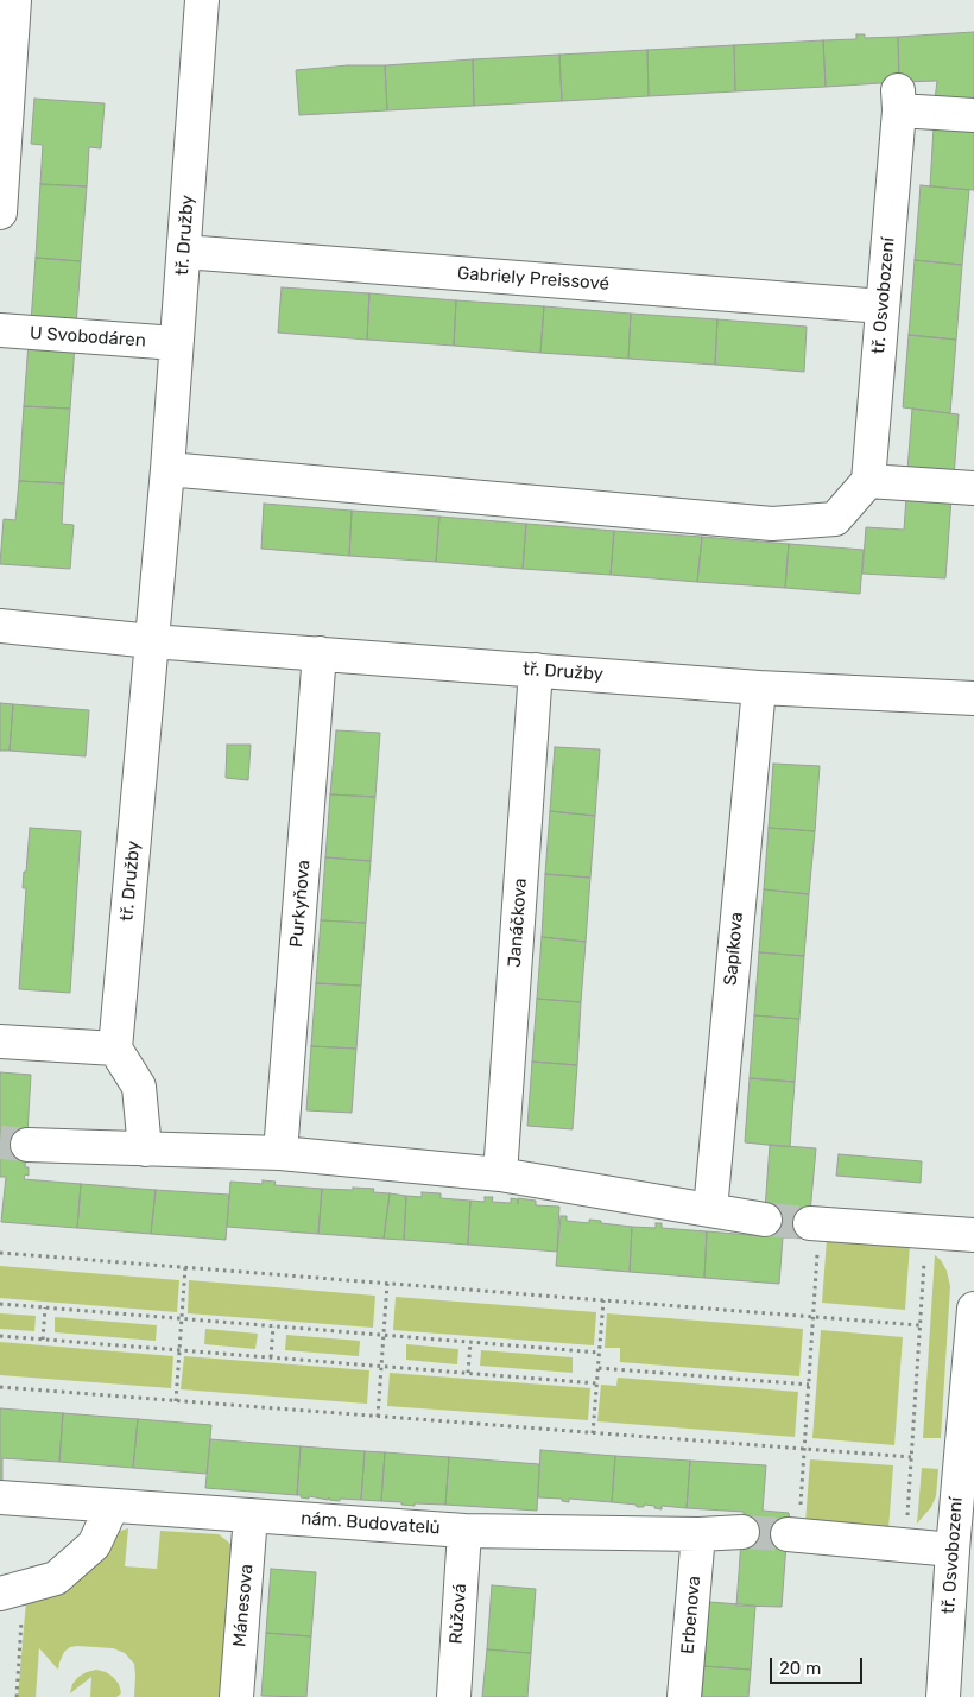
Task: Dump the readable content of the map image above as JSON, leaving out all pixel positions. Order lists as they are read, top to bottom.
{
  "streets": {
    "street": [
      "tř. Družby",
      "Gabriely Preissové",
      "tř. Osvobození",
      "U Svobodáren",
      "Purkyňova",
      "Janáčkova",
      "Sapíkova",
      "nám. Budovatelů",
      "Mánesova",
      "Růžová",
      "Erbenova"
    ]
  },
  "crossings": [
    ["tř. Družby", "Gabriely Preissové"],
    ["tř. Družby", "U Svobodáren"],
    ["tř. Družby", "Purkyňova"],
    ["tř. Družby", "Janáčkova"],
    ["tř. Družby", "Sapíkova"],
    ["Gabriely Preissové", "tř. Osvobození"],
    ["nám. Budovatelů", "Mánesova"],
    ["nám. Budovatelů", "Růžová"],
    ["nám. Budovatelů", "Erbenova"]
  ],
  "scale_bar": "20 m"
}
